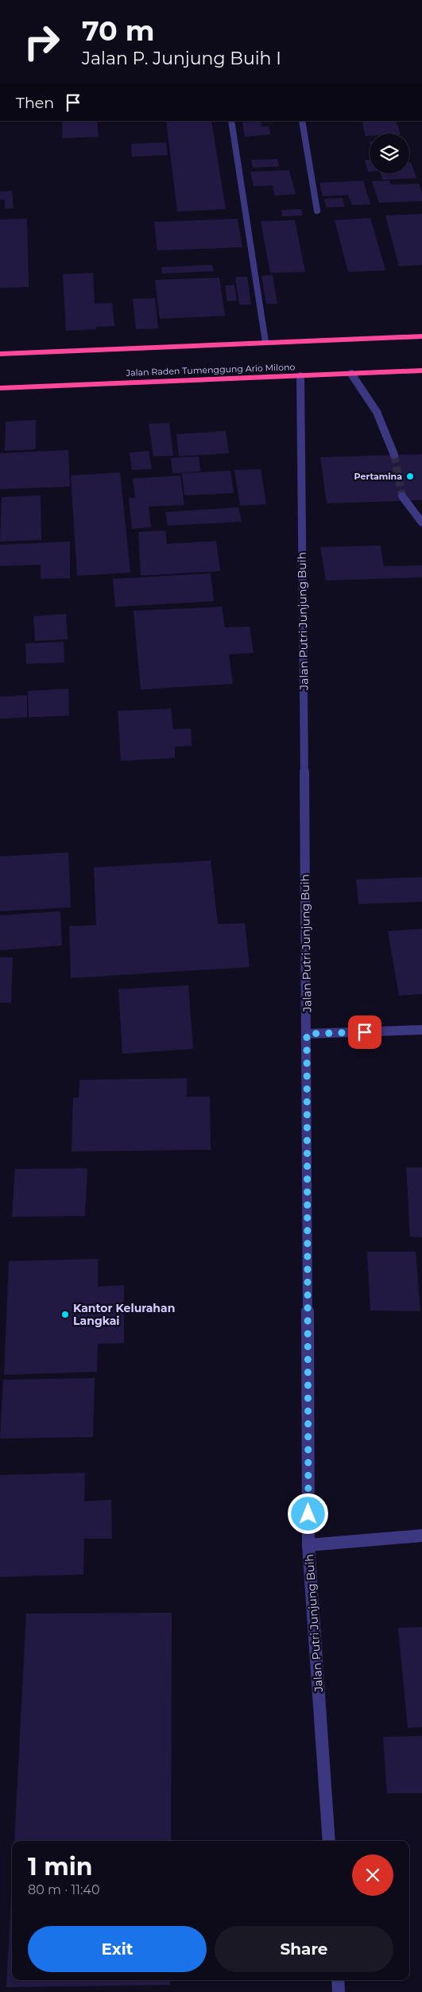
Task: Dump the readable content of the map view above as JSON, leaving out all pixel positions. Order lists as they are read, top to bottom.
{
  "streets": {
    "highway": ["Jalan Raden Tumenggung Ario Milono"],
    "street": ["Jalan Putri Junjung Buih"]
  },
  "crossings": [
    ["Jalan Raden Tumenggung Ario Milono", "Jalan Putri Junjung Buih"]
  ],
  "places": ["Pertamina", "Kantor Kelurahan Langkai"],
  "page": {
    "turn": ["70 m", "Jalan P. Junjung Buih I"],
    "then": "Then",
    "heading": ["1 min", "80 m · 11:40"],
    "buttons": ["Exit", "Share"]
  }
}
